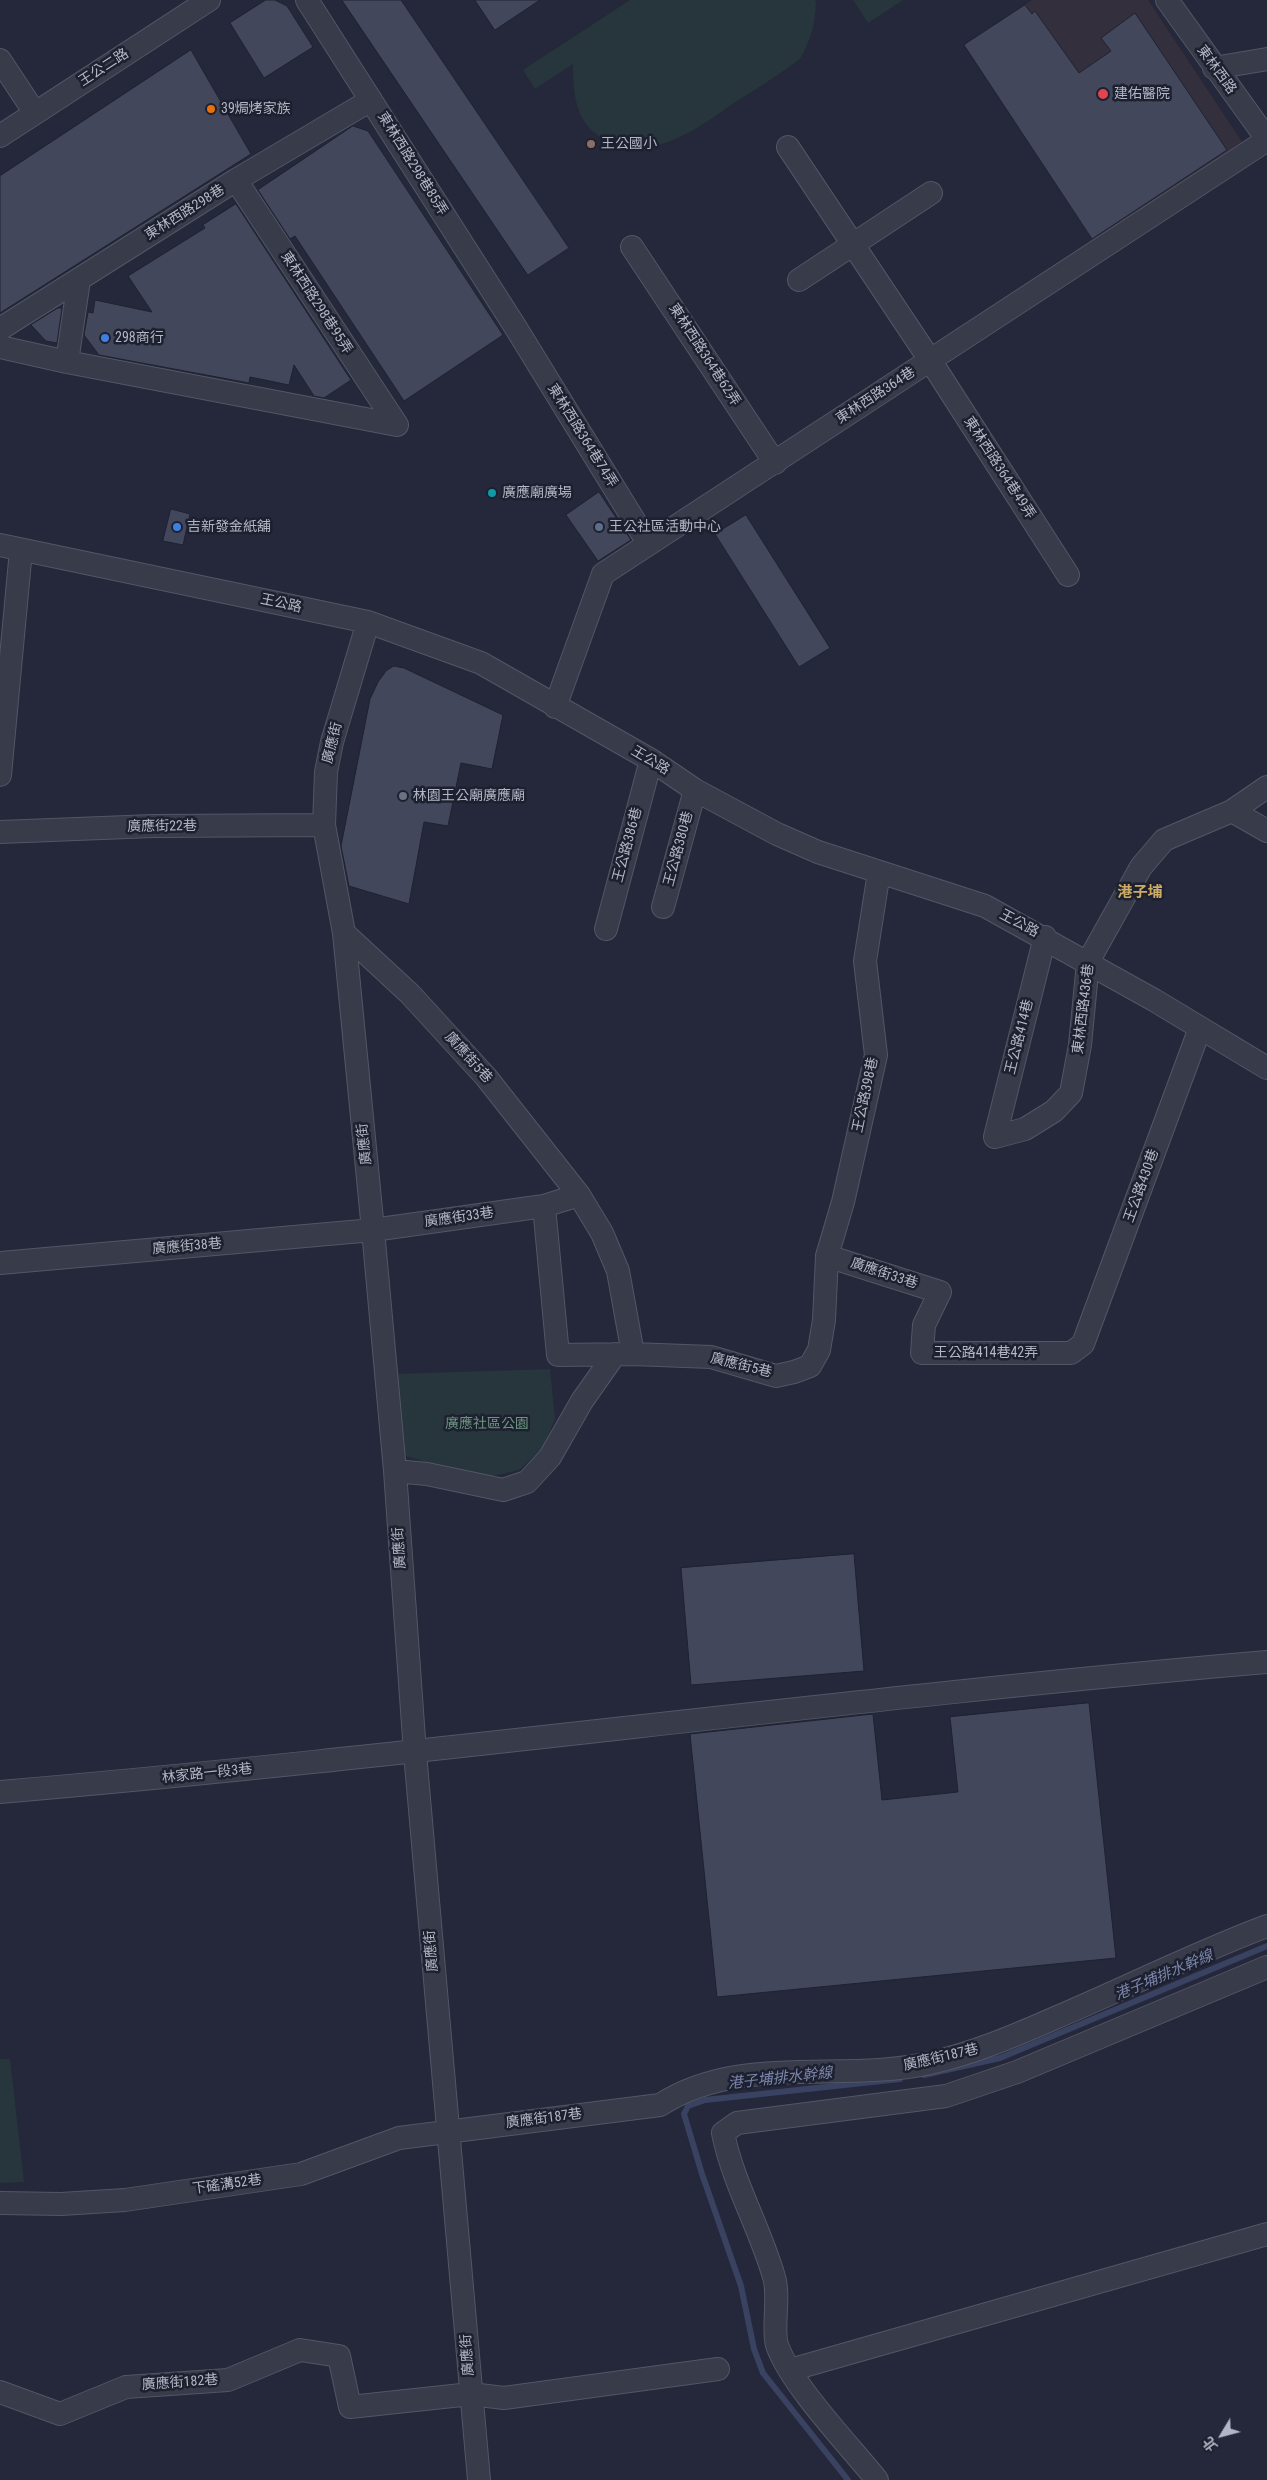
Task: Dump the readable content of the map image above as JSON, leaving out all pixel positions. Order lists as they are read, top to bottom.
{
  "streets": {
    "street": [
      "王公二路",
      "東林西路",
      "東林西路298巷85弄",
      "東林西路298巷",
      "東林西路298巷95弄",
      "東林西路364巷62弄",
      "東林西路364巷",
      "東林西路364巷74弄",
      "東林西路364巷49弄",
      "王公路",
      "廣應街",
      "廣應街22巷",
      "王公路386巷",
      "王公路380巷",
      "東林西路436巷",
      "王公路414巷",
      "廣應街5巷",
      "王公路398巷",
      "王公路430巷",
      "廣應街33巷",
      "廣應街38巷",
      "王公路414巷42弄",
      "林家路一段3巷",
      "廣應街187巷",
      "下磘溝52巷",
      "廣應街182巷"
    ]
  },
  "crossings": [
    ["東林西路", "東林西路364巷"],
    ["東林西路298巷85弄", "東林西路298巷"],
    ["東林西路298巷85弄", "東林西路364巷74弄"],
    ["東林西路298巷", "東林西路298巷95弄"],
    ["東林西路364巷62弄", "東林西路364巷"],
    ["東林西路364巷", "東林西路364巷74弄"],
    ["東林西路364巷", "東林西路364巷49弄"],
    ["東林西路364巷", "王公路"],
    ["王公路", "廣應街"],
    ["王公路", "王公路386巷"],
    ["王公路", "王公路380巷"],
    ["王公路", "東林西路436巷"],
    ["王公路", "王公路414巷"],
    ["王公路", "王公路398巷"],
    ["王公路", "王公路430巷"],
    ["廣應街", "廣應街22巷"],
    ["廣應街", "廣應街5巷"],
    ["廣應街", "廣應街33巷"],
    ["廣應街", "廣應街38巷"],
    ["廣應街", "林家路一段3巷"],
    ["廣應街", "廣應街187巷"],
    ["廣應街", "下磘溝52巷"],
    ["廣應街", "廣應街182巷"],
    ["東林西路436巷", "王公路414巷"],
    ["廣應街5巷", "王公路398巷"],
    ["廣應街5巷", "廣應街33巷"],
    ["王公路398巷", "廣應街33巷"],
    ["王公路430巷", "王公路414巷42弄"],
    ["廣應街33巷", "廣應街38巷"],
    ["廣應街33巷", "王公路414巷42弄"],
    ["廣應街187巷", "下磘溝52巷"]
  ],
  "districts": ["港子埔"],
  "water": ["港子埔排水幹線"],
  "parks": ["廣應社區公園"],
  "places": [
    "建佑醫院",
    "39焗烤家族",
    "王公國小",
    "298商行",
    "廣應廟廣場",
    "吉新發金紙舖",
    "王公社區活動中心",
    "林園王公廟廣應廟"
  ],
  "north": "bottom left"
}
